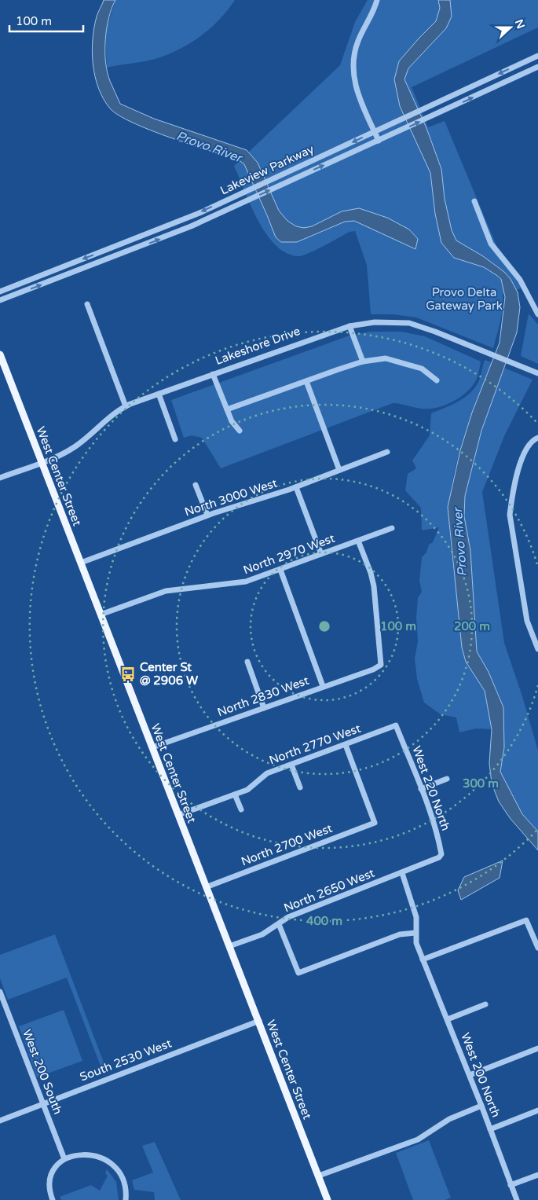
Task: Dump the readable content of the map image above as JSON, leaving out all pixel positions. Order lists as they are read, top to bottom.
{
  "streets": {
    "main road": ["West Center Street"],
    "street": [
      "Lakeview Parkway",
      "Lakeshore Drive",
      "North 3000 West",
      "North 2970 West",
      "North 2830 West",
      "North 2770 West",
      "West 220 North",
      "North 2700 West",
      "North 2650 West",
      "South 2530 West",
      "West 200 South",
      "West 200 North"
    ]
  },
  "crossings": [
    ["Lakeshore Drive", "West Center Street"],
    ["West Center Street", "North 3000 West"],
    ["West Center Street", "North 2970 West"],
    ["West Center Street", "North 2830 West"],
    ["West Center Street", "North 2770 West"],
    ["West Center Street", "North 2700 West"],
    ["West Center Street", "North 2650 West"],
    ["West Center Street", "South 2530 West"],
    ["North 2970 West", "North 2830 West"],
    ["North 2770 West", "West 220 North"],
    ["North 2770 West", "North 2700 West"],
    ["West 220 North", "North 2650 West"],
    ["North 2650 West", "West 200 North"],
    ["South 2530 West", "West 200 South"]
  ],
  "water": ["Provo River"],
  "parks": ["Provo Delta Gateway Park"],
  "places": {
    "bus stop": ["Center St @ 2906 W"]
  },
  "scale_bar": "100 m",
  "north": "right",
  "rings": [
    "100 m",
    "200 m",
    "300 m",
    "400 m"
  ]
}
